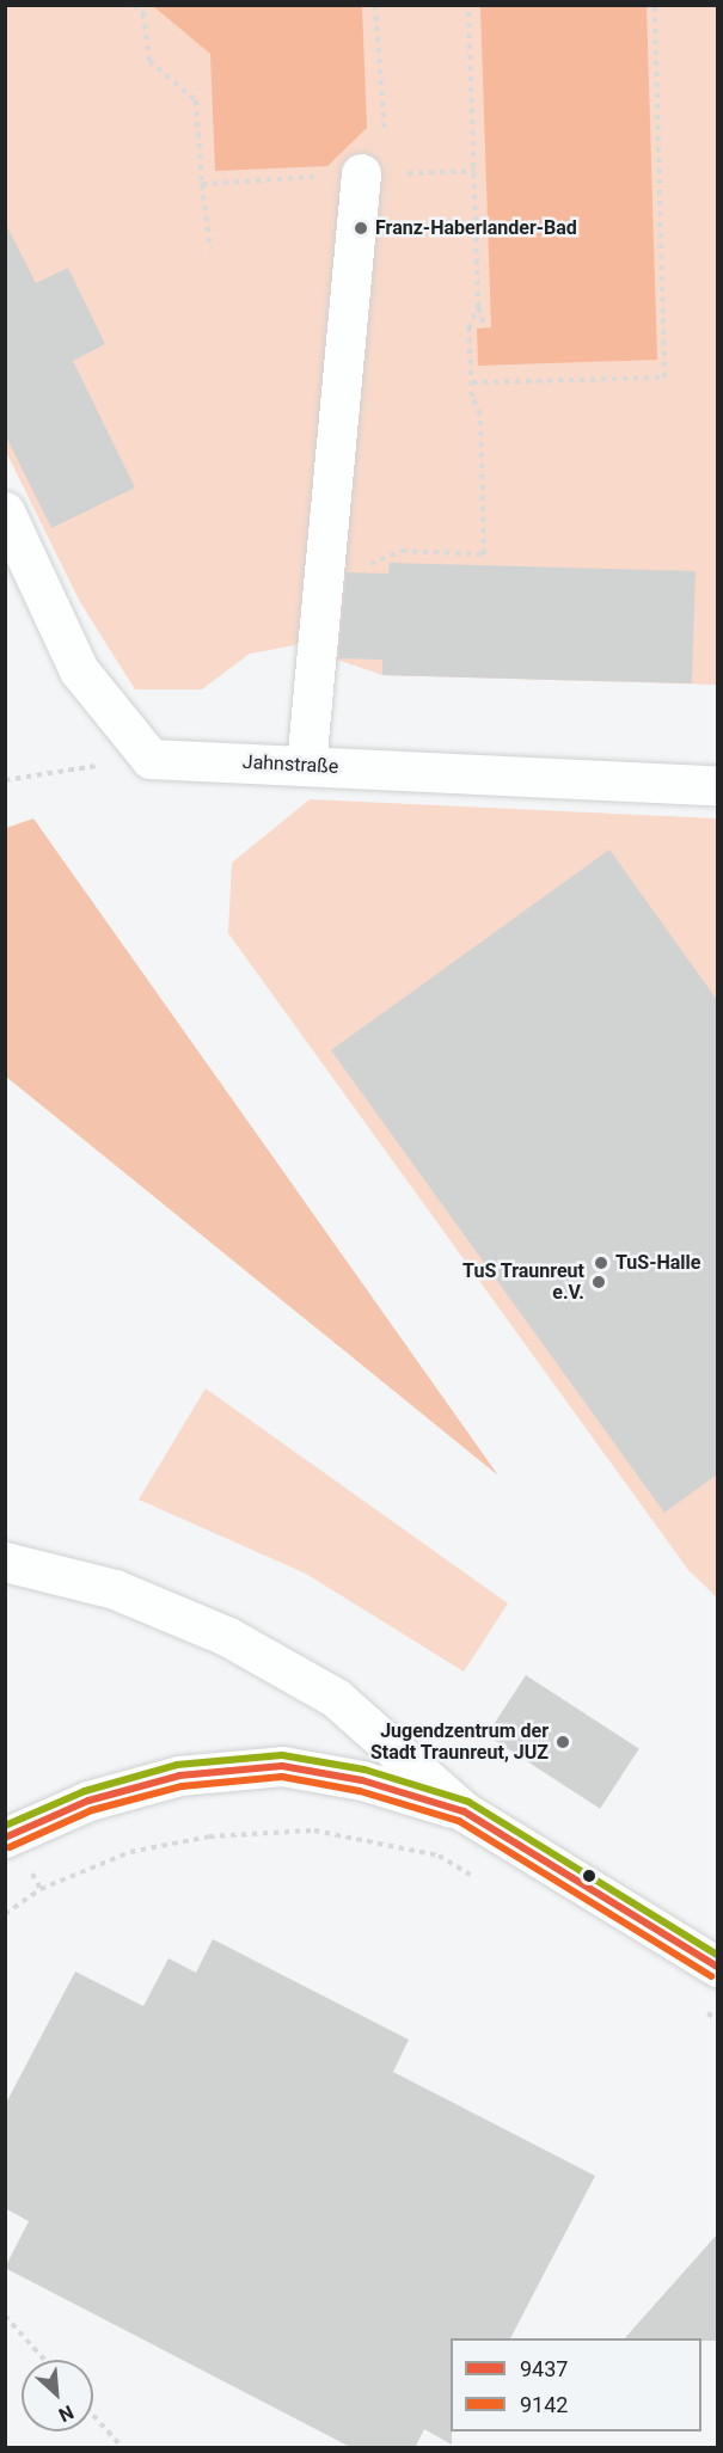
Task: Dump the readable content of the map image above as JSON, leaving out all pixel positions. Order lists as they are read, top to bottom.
{
  "streets": {
    "street": ["Jahnstraße"]
  },
  "places": [
    "Franz-Haberlander-Bad",
    "TuS-Halle",
    "TuS Traunreut e.V.",
    "Jugendzentrum der Stadt Traunreut, JUZ"
  ],
  "lines": ["transit line 9437", "transit line 9142"],
  "legend": ["9437", "9142"],
  "north": "bottom right"
}
